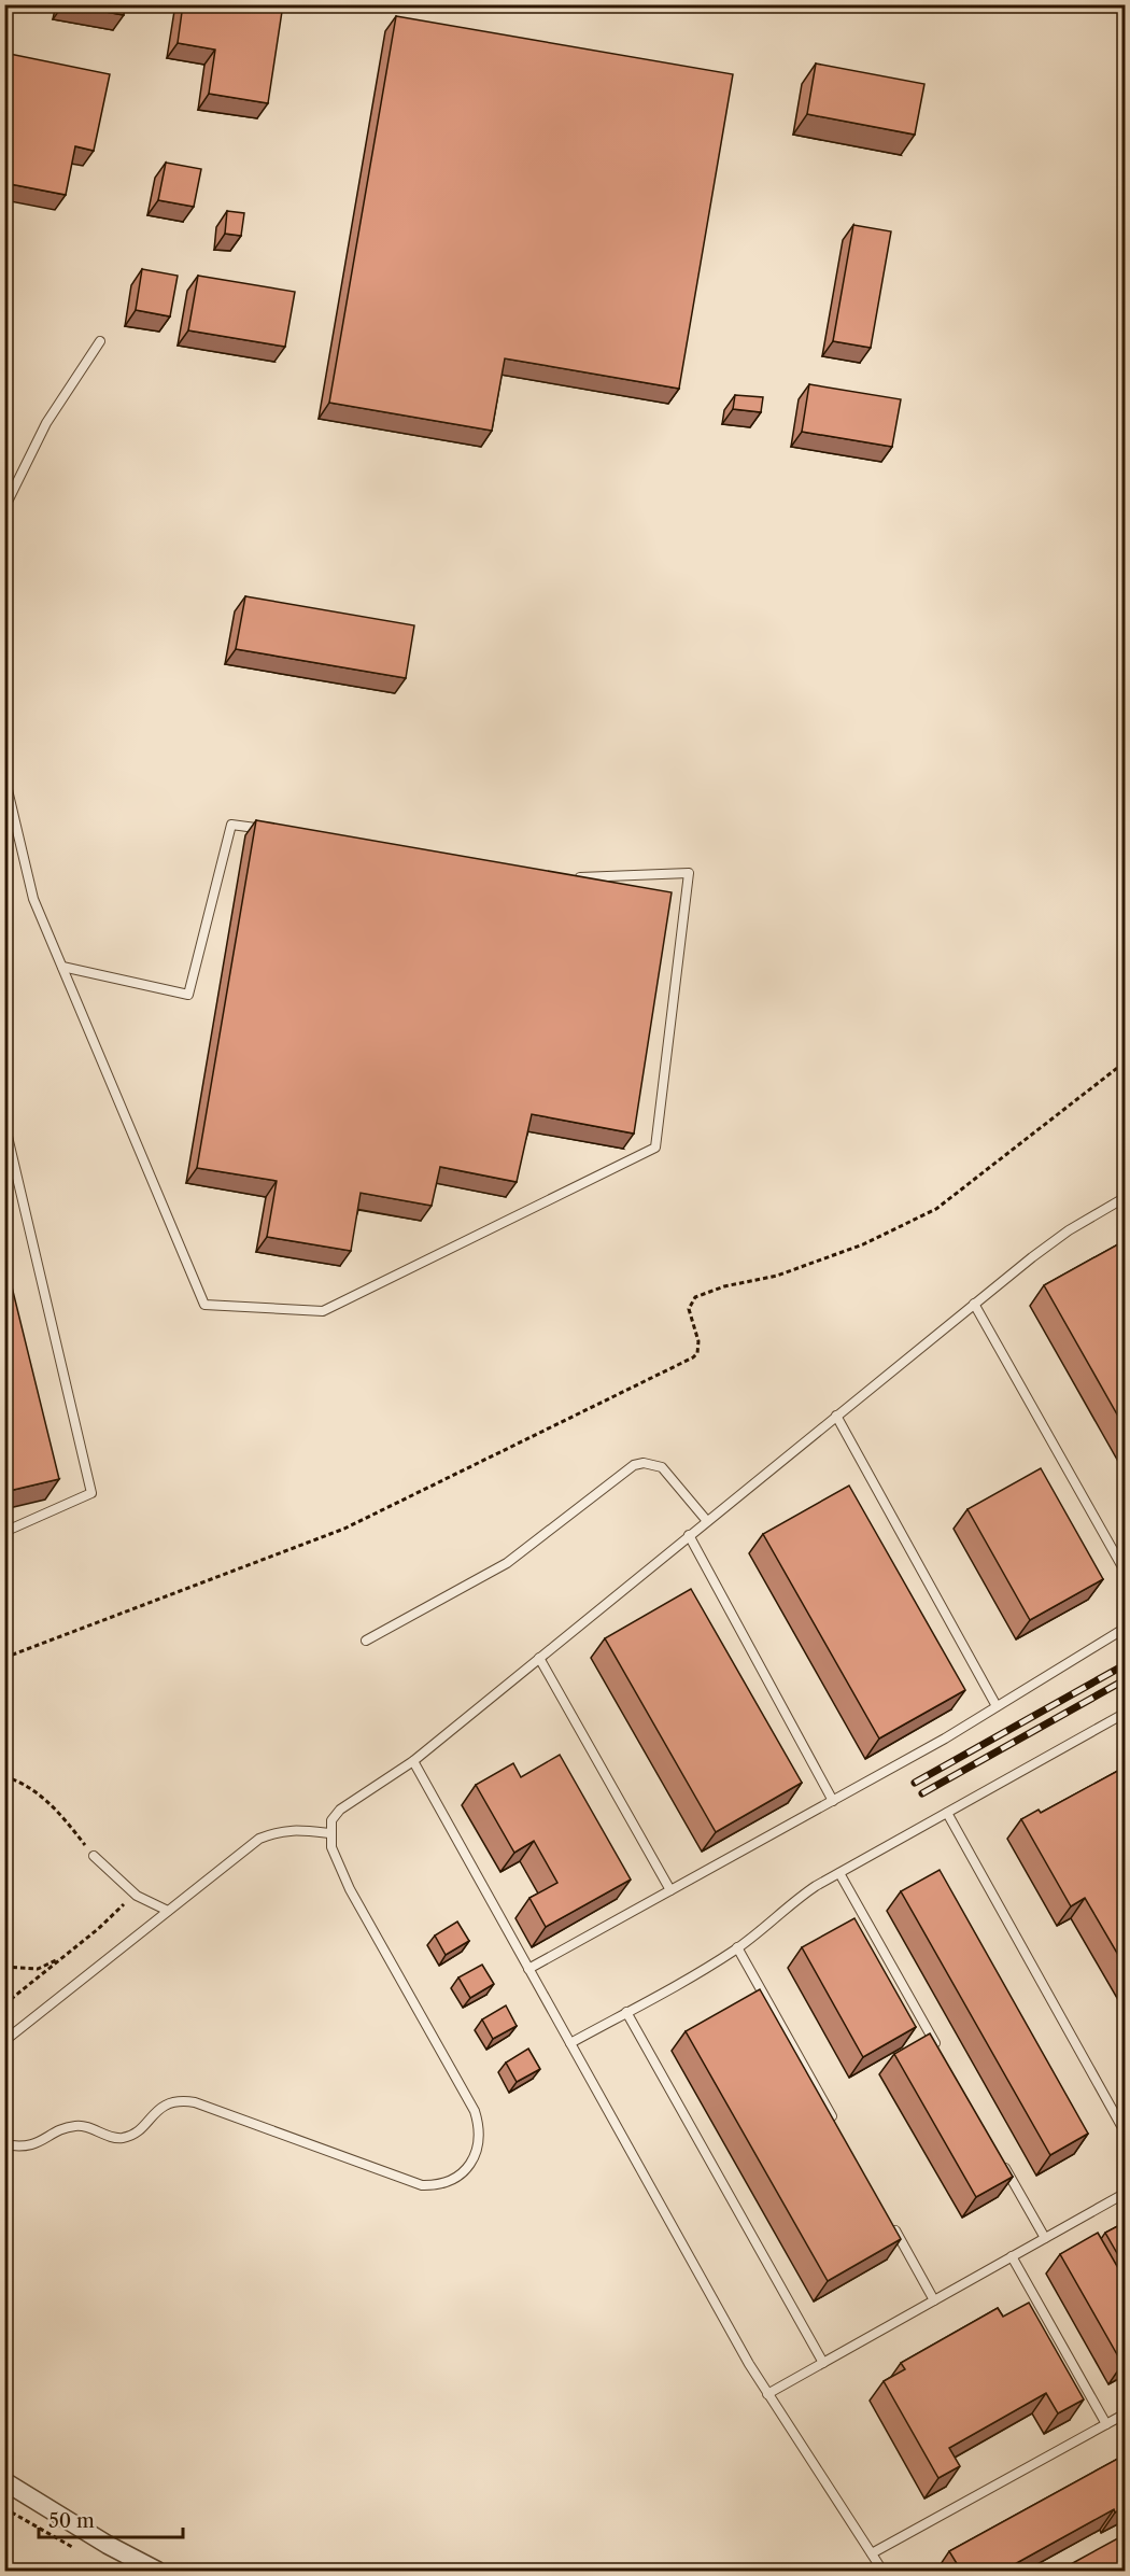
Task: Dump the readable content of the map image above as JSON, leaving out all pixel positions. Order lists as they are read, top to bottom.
{
  "scale_bar": "50 m"
}
